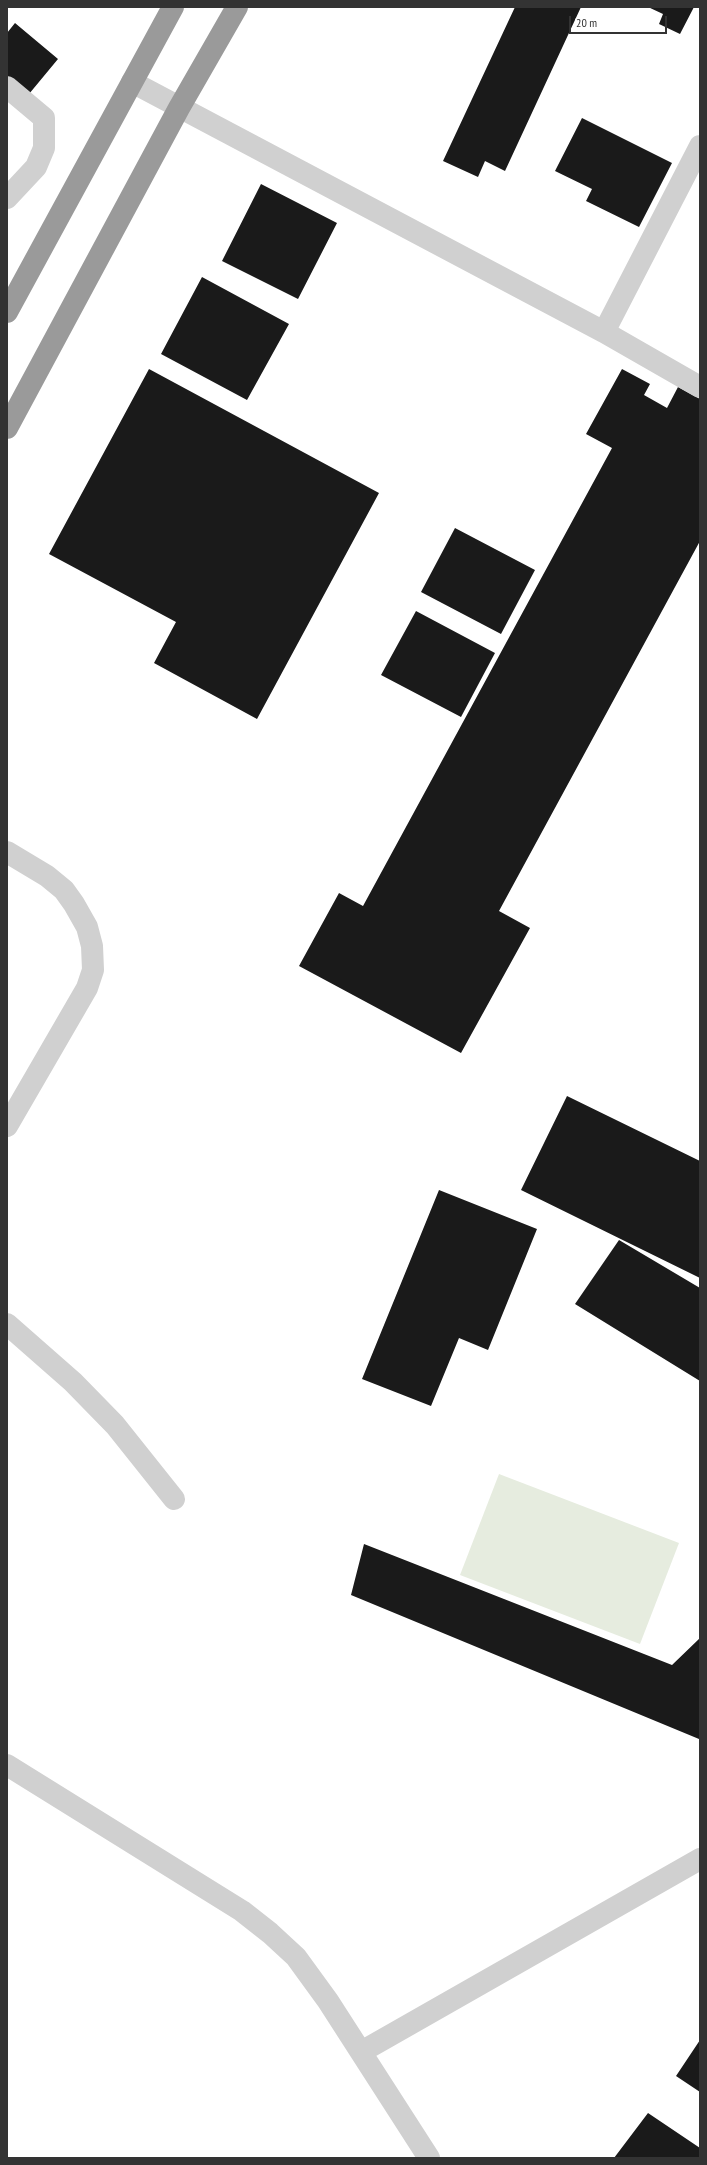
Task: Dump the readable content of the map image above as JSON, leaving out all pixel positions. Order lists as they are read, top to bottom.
{
  "scale_bar": "20 m"
}
